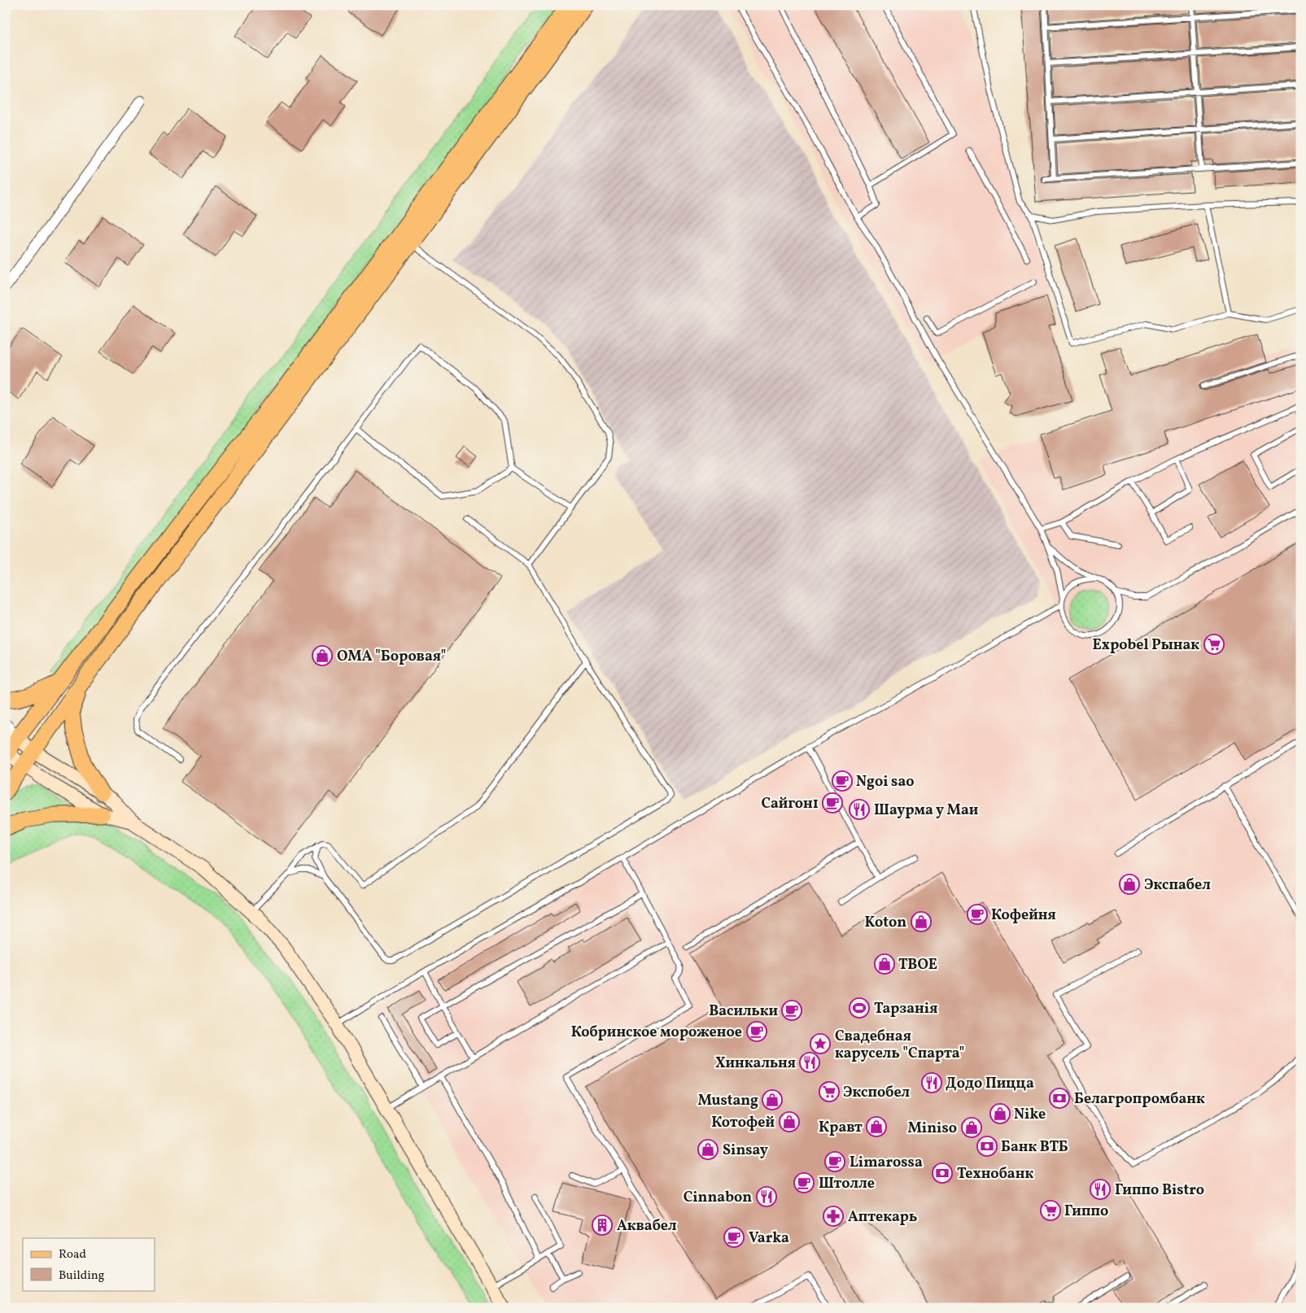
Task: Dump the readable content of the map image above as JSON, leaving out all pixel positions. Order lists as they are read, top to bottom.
{
  "places": {
    "supermarket": ["Expobel Рынак", "Экспобел", "Гиппо"],
    "shop": [
      "ОМА \"Боровая\"",
      "Экспабел",
      "Koton",
      "ТВОЕ",
      "Mustang",
      "Nike",
      "Котофей",
      "Кравт",
      "Miniso",
      "Sinsay"
    ],
    "cafe": [
      "Ngoi sao",
      "Сайгон1",
      "Кофейня",
      "Васильки",
      "Кобринское мороженое",
      "Limarossa",
      "Штолле",
      "Varka"
    ],
    "restaurant": [
      "Шаурма у Маи",
      "Хинкальня",
      "Додо Пицца",
      "Гиппо Bistro",
      "Cinnabon"
    ],
    "sports": ["Тарзанія"],
    "place": ["Свадебная карусель \"Спарта\""],
    "bank": ["Белагропромбанк", "Банк ВТБ", "Технобанк"],
    "pharmacy": ["Аптекарь"],
    "building": ["Аквабел"]
  },
  "legend": ["Road", "Building"]
}
